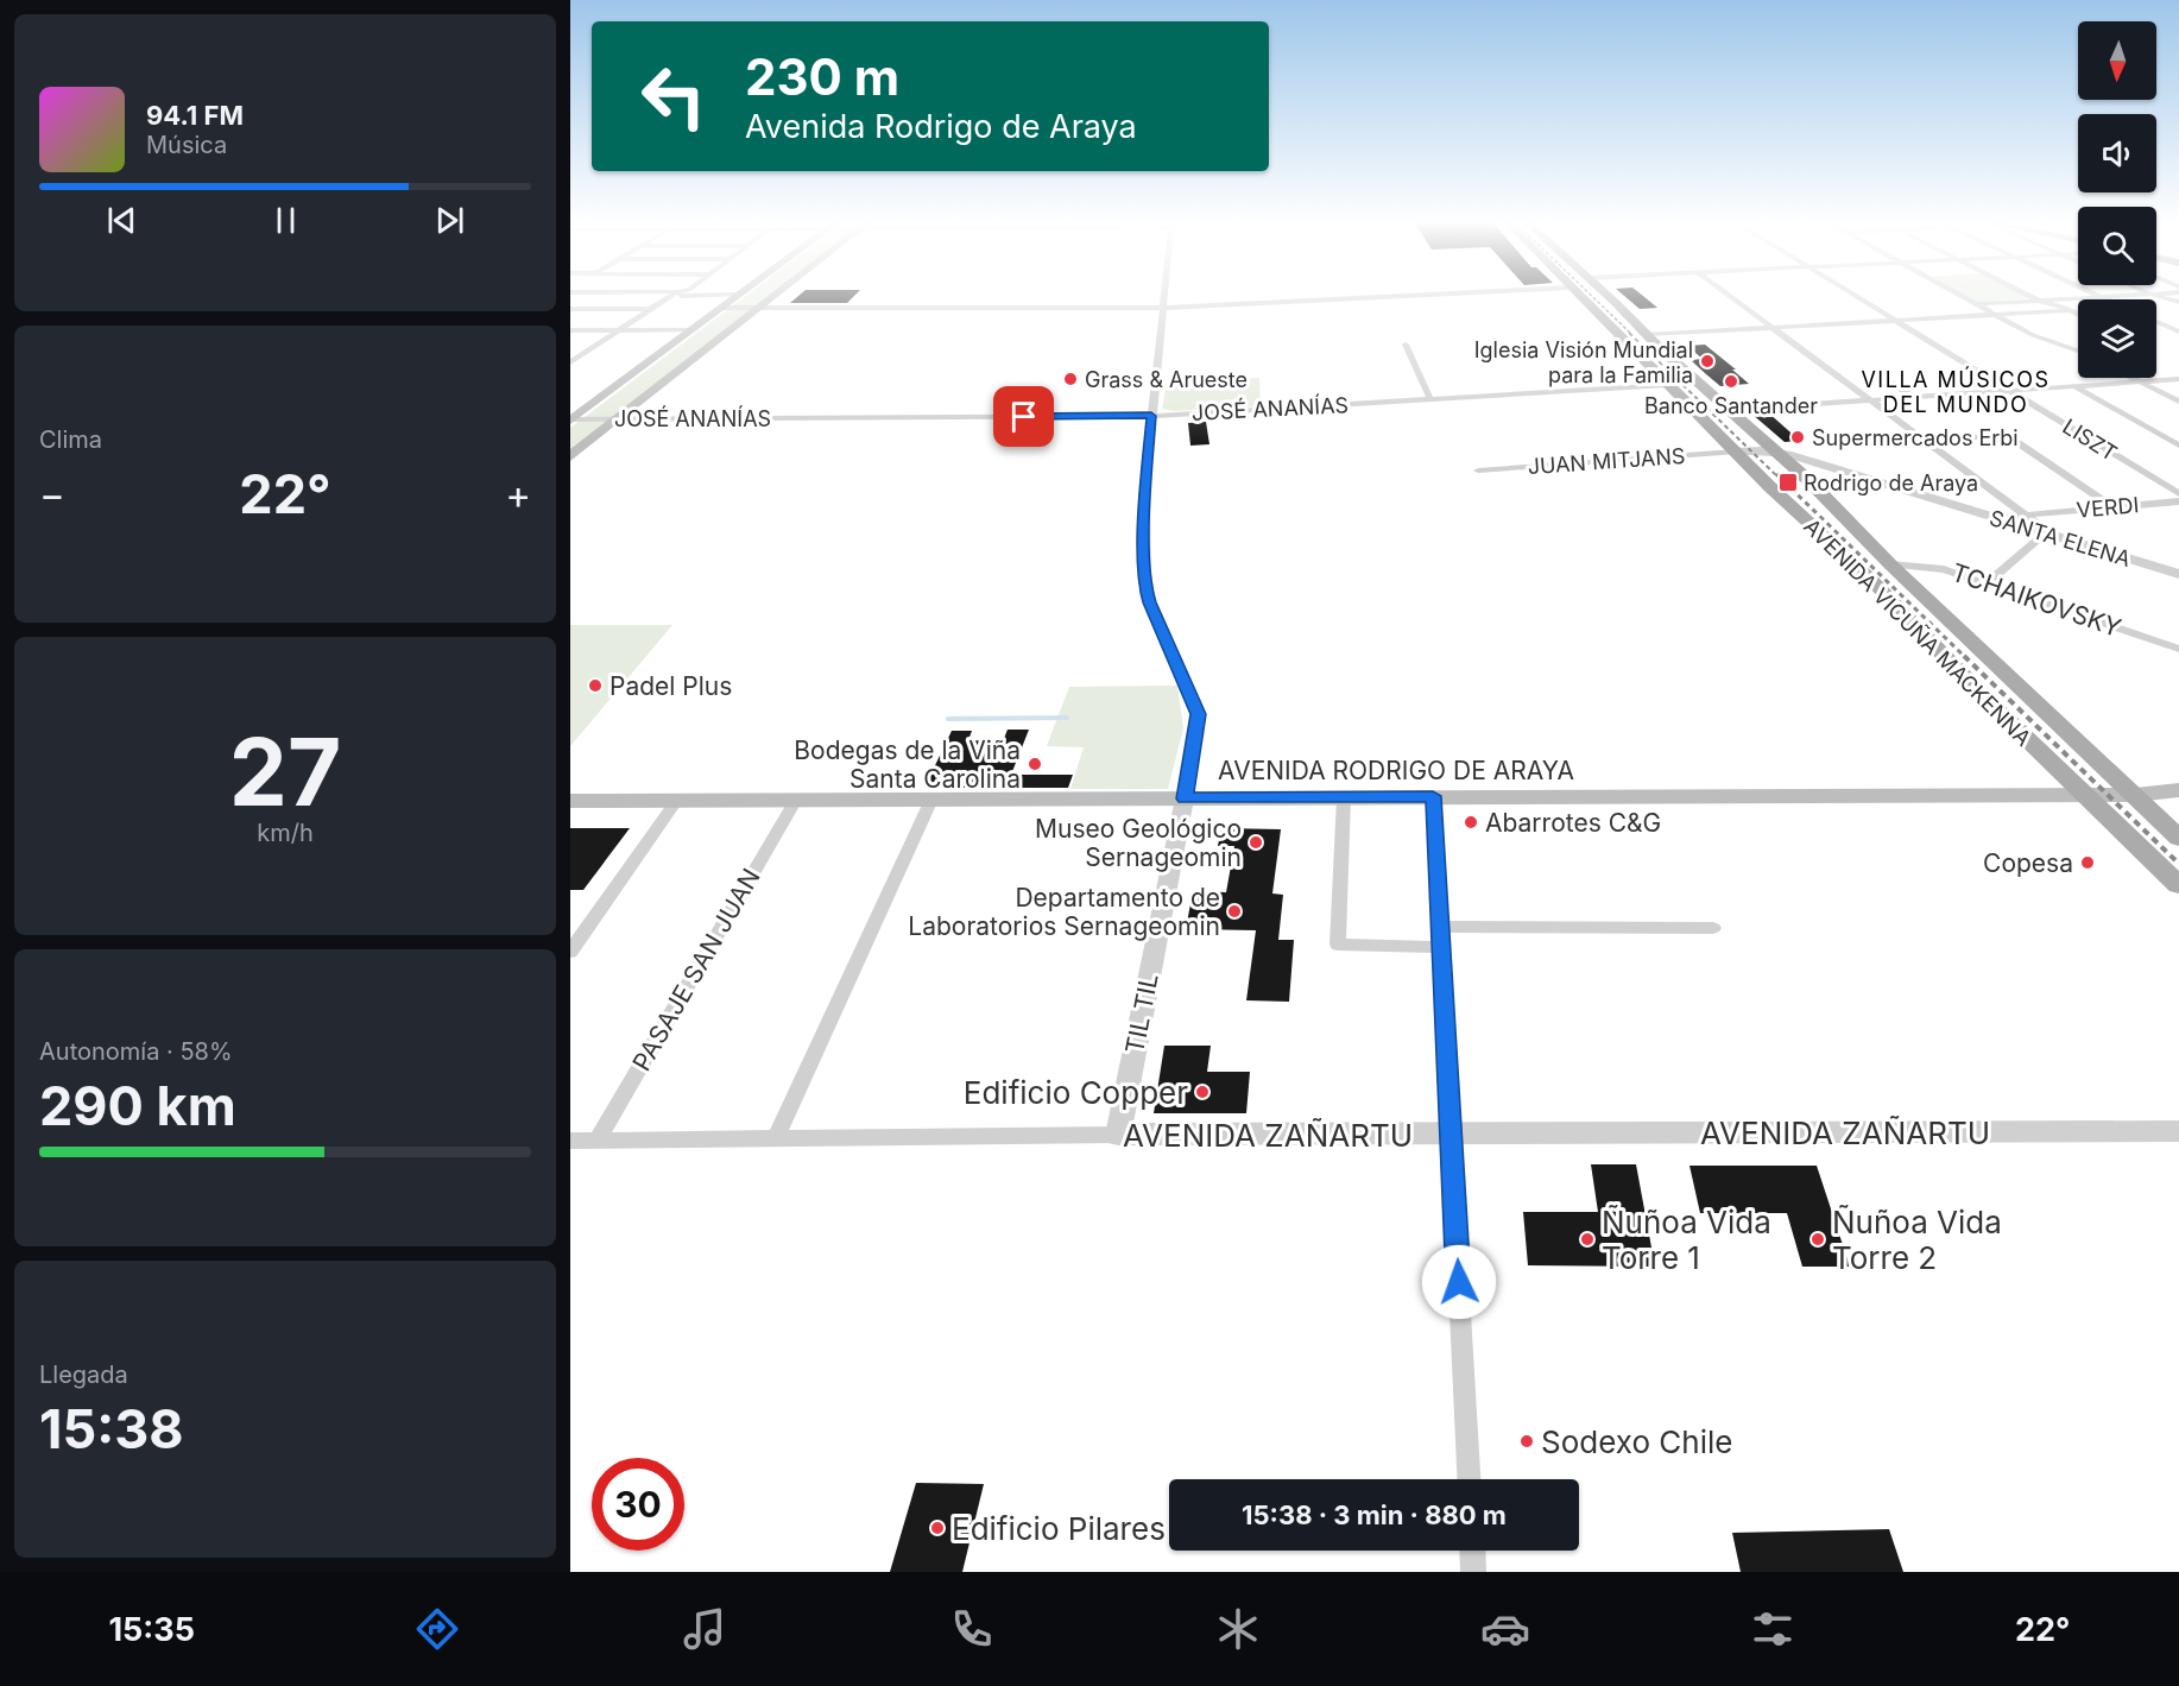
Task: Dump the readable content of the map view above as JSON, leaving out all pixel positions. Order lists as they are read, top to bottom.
{
  "streets": {
    "main road": ["AVENIDA VICUÑA MACKENNA", "AVENIDA RODRIGO DE ARAYA"],
    "street": [
      "JOSÉ ANANÍAS",
      "LISZT",
      "JUAN MITJANS",
      "VERDI",
      "SANTA ELENA",
      "TCHAIKOVSKY",
      "PASAJE SAN JUAN",
      "TIL TIL",
      "AVENIDA ZAÑARTU"
    ]
  },
  "crossings": [
    ["JOSÉ ANANÍAS", "AVENIDA VICUÑA MACKENNA"],
    ["JOSÉ ANANÍAS", "TIL TIL"],
    ["JUAN MITJANS", "SANTA ELENA"],
    ["JUAN MITJANS", "AVENIDA VICUÑA MACKENNA"],
    ["VERDI", "SANTA ELENA"],
    ["SANTA ELENA", "AVENIDA VICUÑA MACKENNA"],
    ["TCHAIKOVSKY", "AVENIDA VICUÑA MACKENNA"],
    ["AVENIDA VICUÑA MACKENNA", "AVENIDA RODRIGO DE ARAYA"],
    ["AVENIDA RODRIGO DE ARAYA", "PASAJE SAN JUAN"],
    ["AVENIDA RODRIGO DE ARAYA", "TIL TIL"],
    ["PASAJE SAN JUAN", "AVENIDA ZAÑARTU"],
    ["TIL TIL", "AVENIDA ZAÑARTU"]
  ],
  "districts": ["VILLA MÚSICOS DEL MUNDO"],
  "places": {
    "other": [
      "Iglesia Visión Mundial para la Familia",
      "Grass & Arueste",
      "Banco Santander",
      "Supermercados Erbi",
      "Padel Plus",
      "Bodegas de la Viña Santa Carolina",
      "Abarrotes C&G",
      "Museo Geológico Sernageomin",
      "Copesa",
      "Departamento de Laboratorios Sernageomin",
      "Edificio Copper",
      "Ñuñoa Vida Torre 1",
      "Ñuñoa Vida Torre 2",
      "Sodexo Chile",
      "Edificio Pilares"
    ],
    "transit": ["Rodrigo de Araya"]
  },
  "north": "bottom",
  "page": {
    "turn": ["230 m", "Avenida Rodrigo de Araya"],
    "song": ["94.1 FM", "Música"],
    "tile": [
      "Clima",
      ["27", "km/h"],
      ["Autonomía · 58%", "290 km"],
      ["Llegada", "15:38"]
    ],
    "heat": ["−", "22°", "+"],
    "limit": "30",
    "trip": "15:38 · 3 min · 880 m",
    "tabs": ["15:35", "22°"]
  }
}
